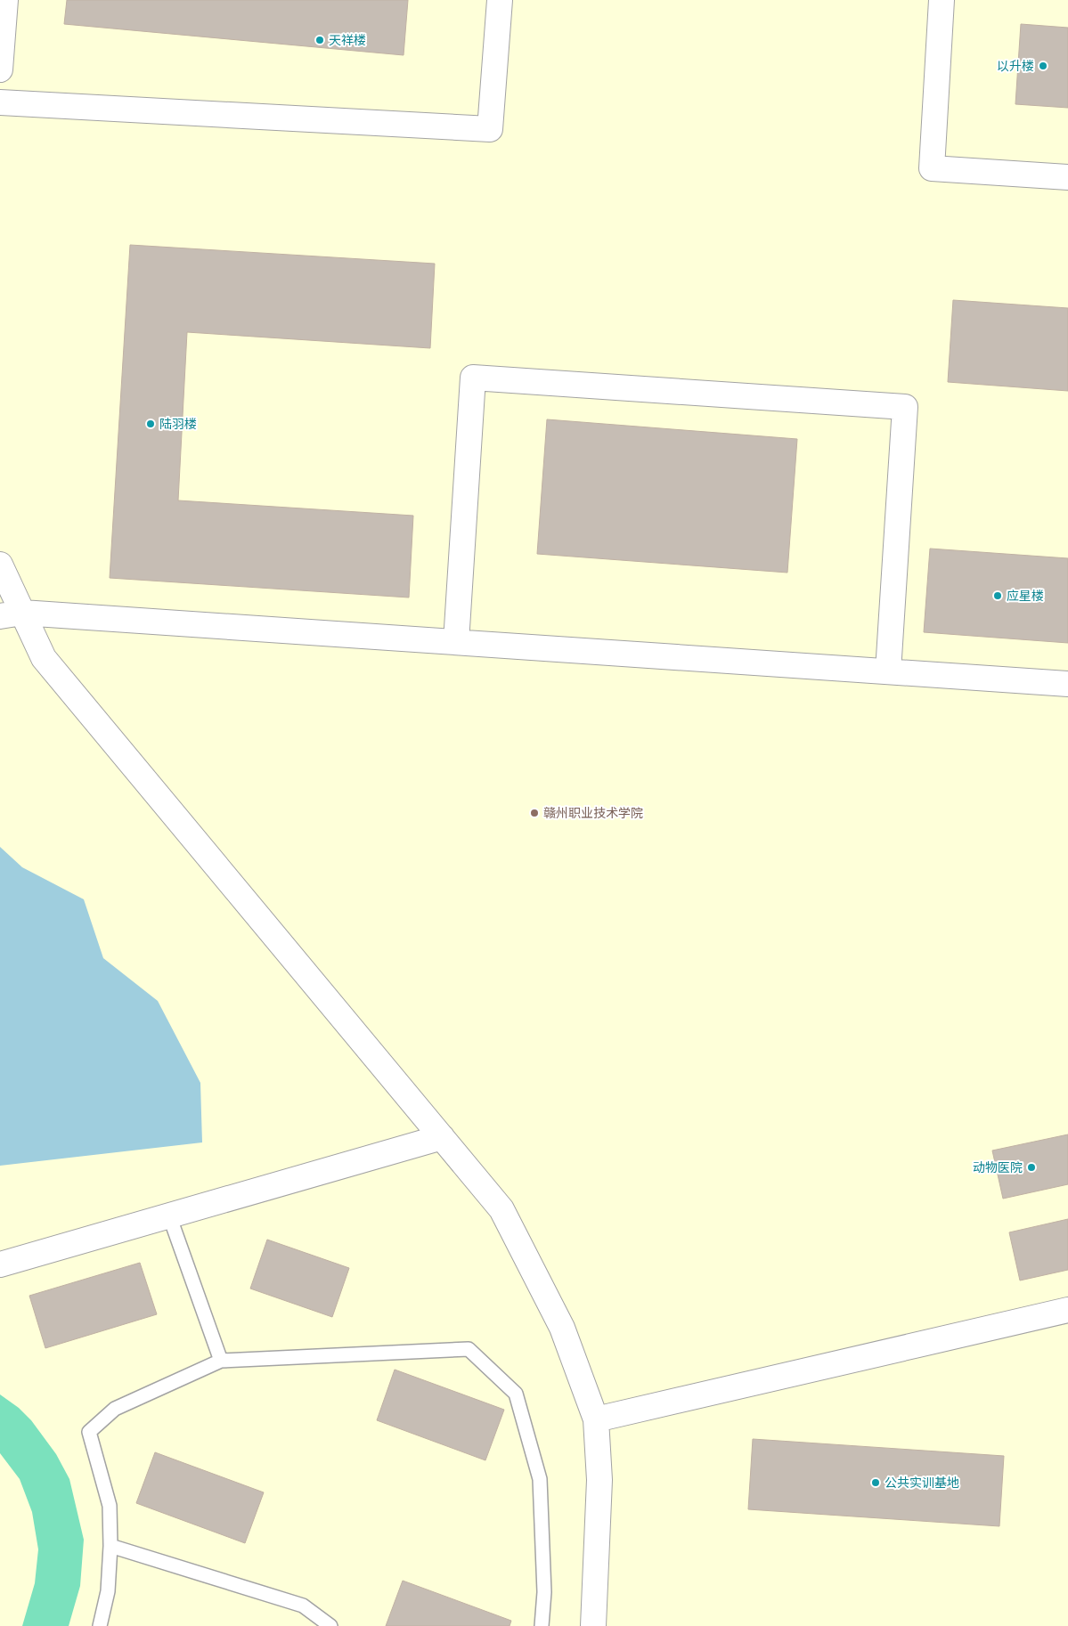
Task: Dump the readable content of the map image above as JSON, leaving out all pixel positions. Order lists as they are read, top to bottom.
{
  "places": [
    "天祥楼",
    "以升楼",
    "陆羽楼",
    "应星楼",
    "赣州职业技术学院",
    "动物医院",
    "公共实训基地"
  ]
}
